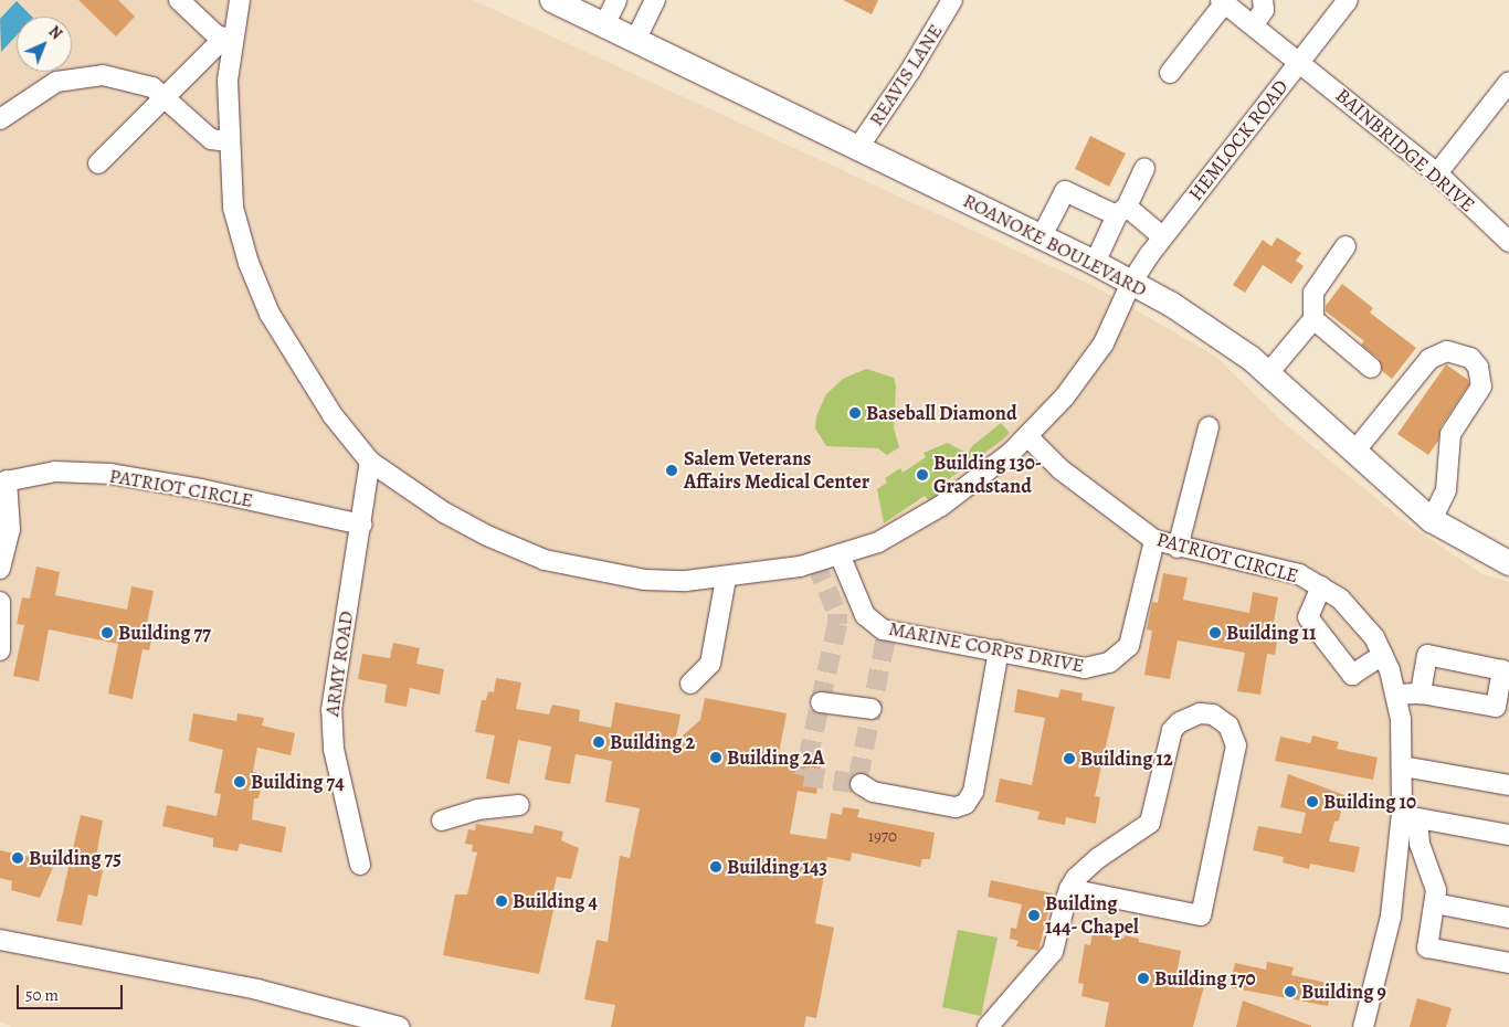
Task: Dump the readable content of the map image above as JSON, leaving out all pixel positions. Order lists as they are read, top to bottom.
{
  "streets": {
    "main road": ["ROANOKE BOULEVARD"],
    "street": [
      "REAVIS LANE",
      "HEMLOCK ROAD",
      "BAINBRIDGE DRIVE",
      "PATRIOT CIRCLE",
      "MARINE CORPS DRIVE",
      "ARMY ROAD"
    ]
  },
  "crossings": [
    ["REAVIS LANE", "ROANOKE BOULEVARD"],
    ["HEMLOCK ROAD", "BAINBRIDGE DRIVE"],
    ["HEMLOCK ROAD", "ROANOKE BOULEVARD"],
    ["HEMLOCK ROAD", "PATRIOT CIRCLE"],
    ["HEMLOCK ROAD", "MARINE CORPS DRIVE"],
    ["HEMLOCK ROAD", "ARMY ROAD"],
    ["PATRIOT CIRCLE", "MARINE CORPS DRIVE"],
    ["PATRIOT CIRCLE", "ARMY ROAD"]
  ],
  "places": [
    "Baseball Diamond",
    "Salem Veterans Affairs Medical Center",
    "Building 130- Grandstand",
    "Building 77",
    "Building 11",
    "Building 2",
    "Building 2A",
    "Building 12",
    "Building 74",
    "Building 10",
    "Building 75",
    "Building 143",
    "Building 4",
    "Building 144- Chapel",
    "Building 170",
    "Building 9"
  ],
  "house_numbers": ["1970"],
  "scale_bar": "50 m",
  "north": "top right"
}
